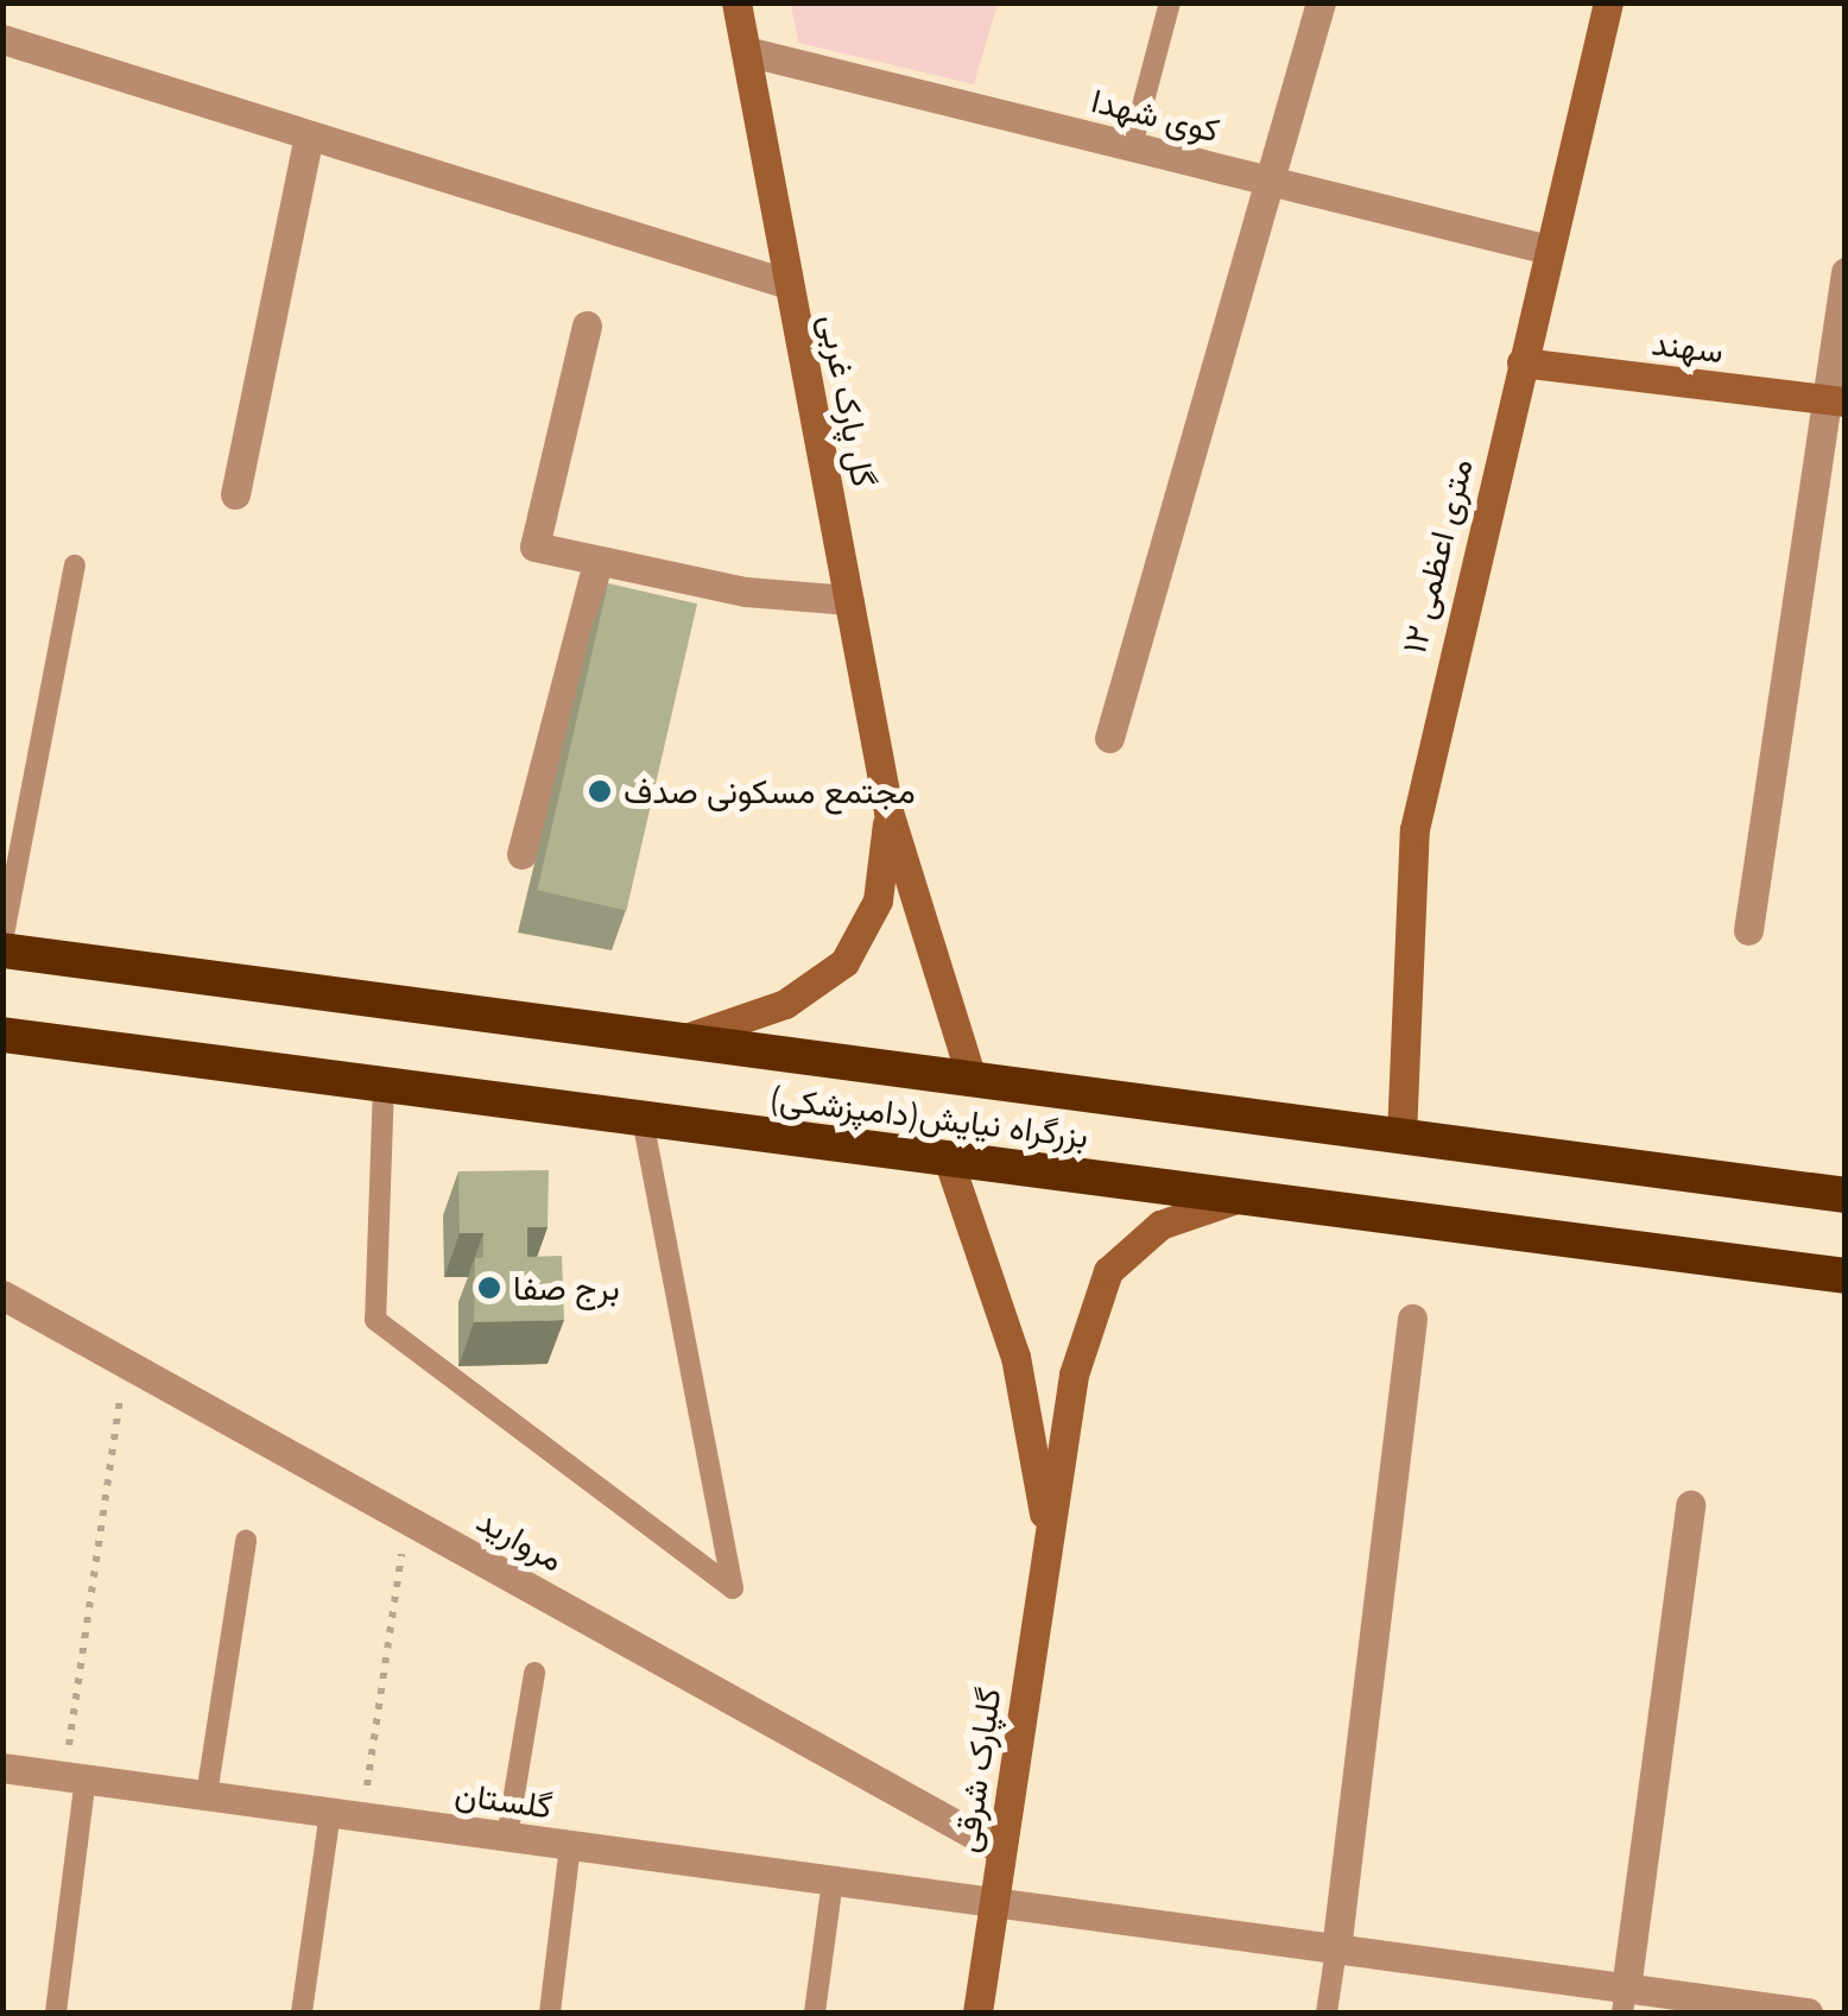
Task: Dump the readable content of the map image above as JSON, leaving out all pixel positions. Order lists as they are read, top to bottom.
{
  "streets": {
    "highway": ["بزرگراه نیایش(دامپزشکی)"],
    "main road": [
      "سهند",
      "گل پارک غربی",
      "۱۲ متری اعظمی",
      "گلپارک شرقی"
    ],
    "street": ["کوی شهدا", "مروارید", "گلستان"]
  },
  "crossings": [
    ["کوی شهدا", "گل پارک غربی"],
    ["کوی شهدا", "۱۲ متری اعظمی"],
    ["سهند", "۱۲ متری اعظمی"],
    ["۱۲ متری اعظمی", "بزرگراه نیایش(دامپزشکی)"],
    ["بزرگراه نیایش(دامپزشکی)", "گلپارک شرقی"],
    ["مروارید", "گلپارک شرقی"],
    ["گلپارک شرقی", "گلستان"]
  ],
  "places": ["مجتمع مسکونی صدف", "برج صفا"]
}
